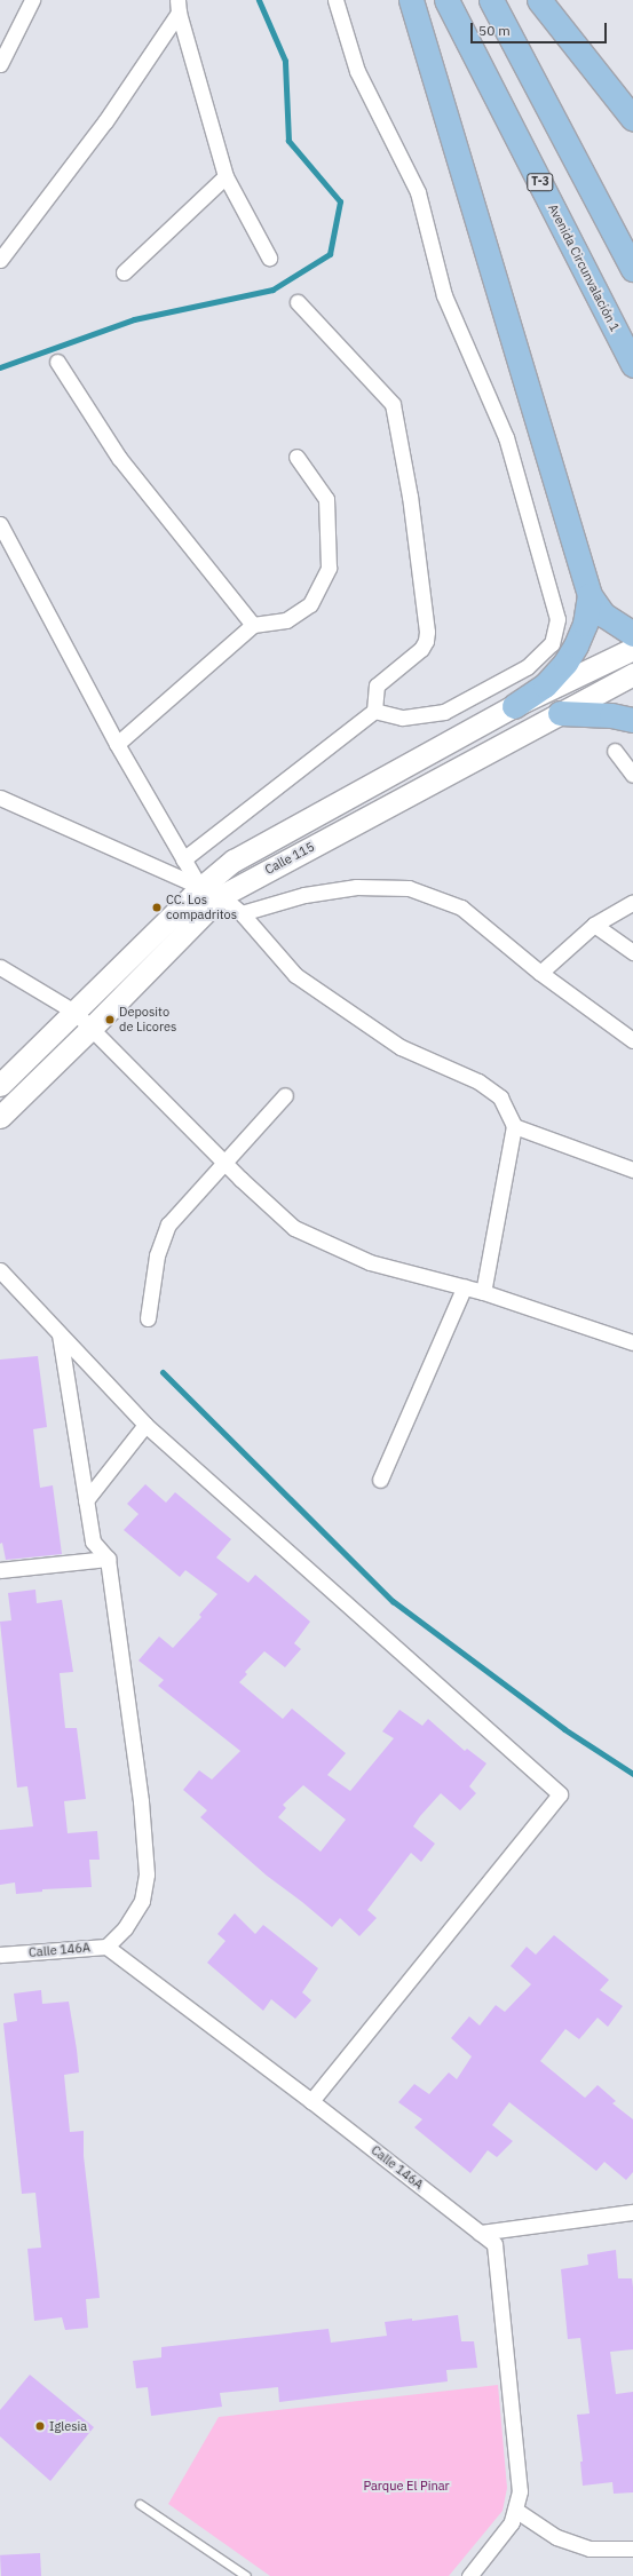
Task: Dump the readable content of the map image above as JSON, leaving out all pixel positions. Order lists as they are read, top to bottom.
{
  "streets": {
    "main road": ["T-3", "Avenida Circunvalación 1", "Calle 115"],
    "street": ["Calle 146A"]
  },
  "parks": ["Parque El Pinar"],
  "places": ["CC. Los compadritos", "Deposito de Licores", "Iglesia"],
  "scale_bar": "50 m"
}
